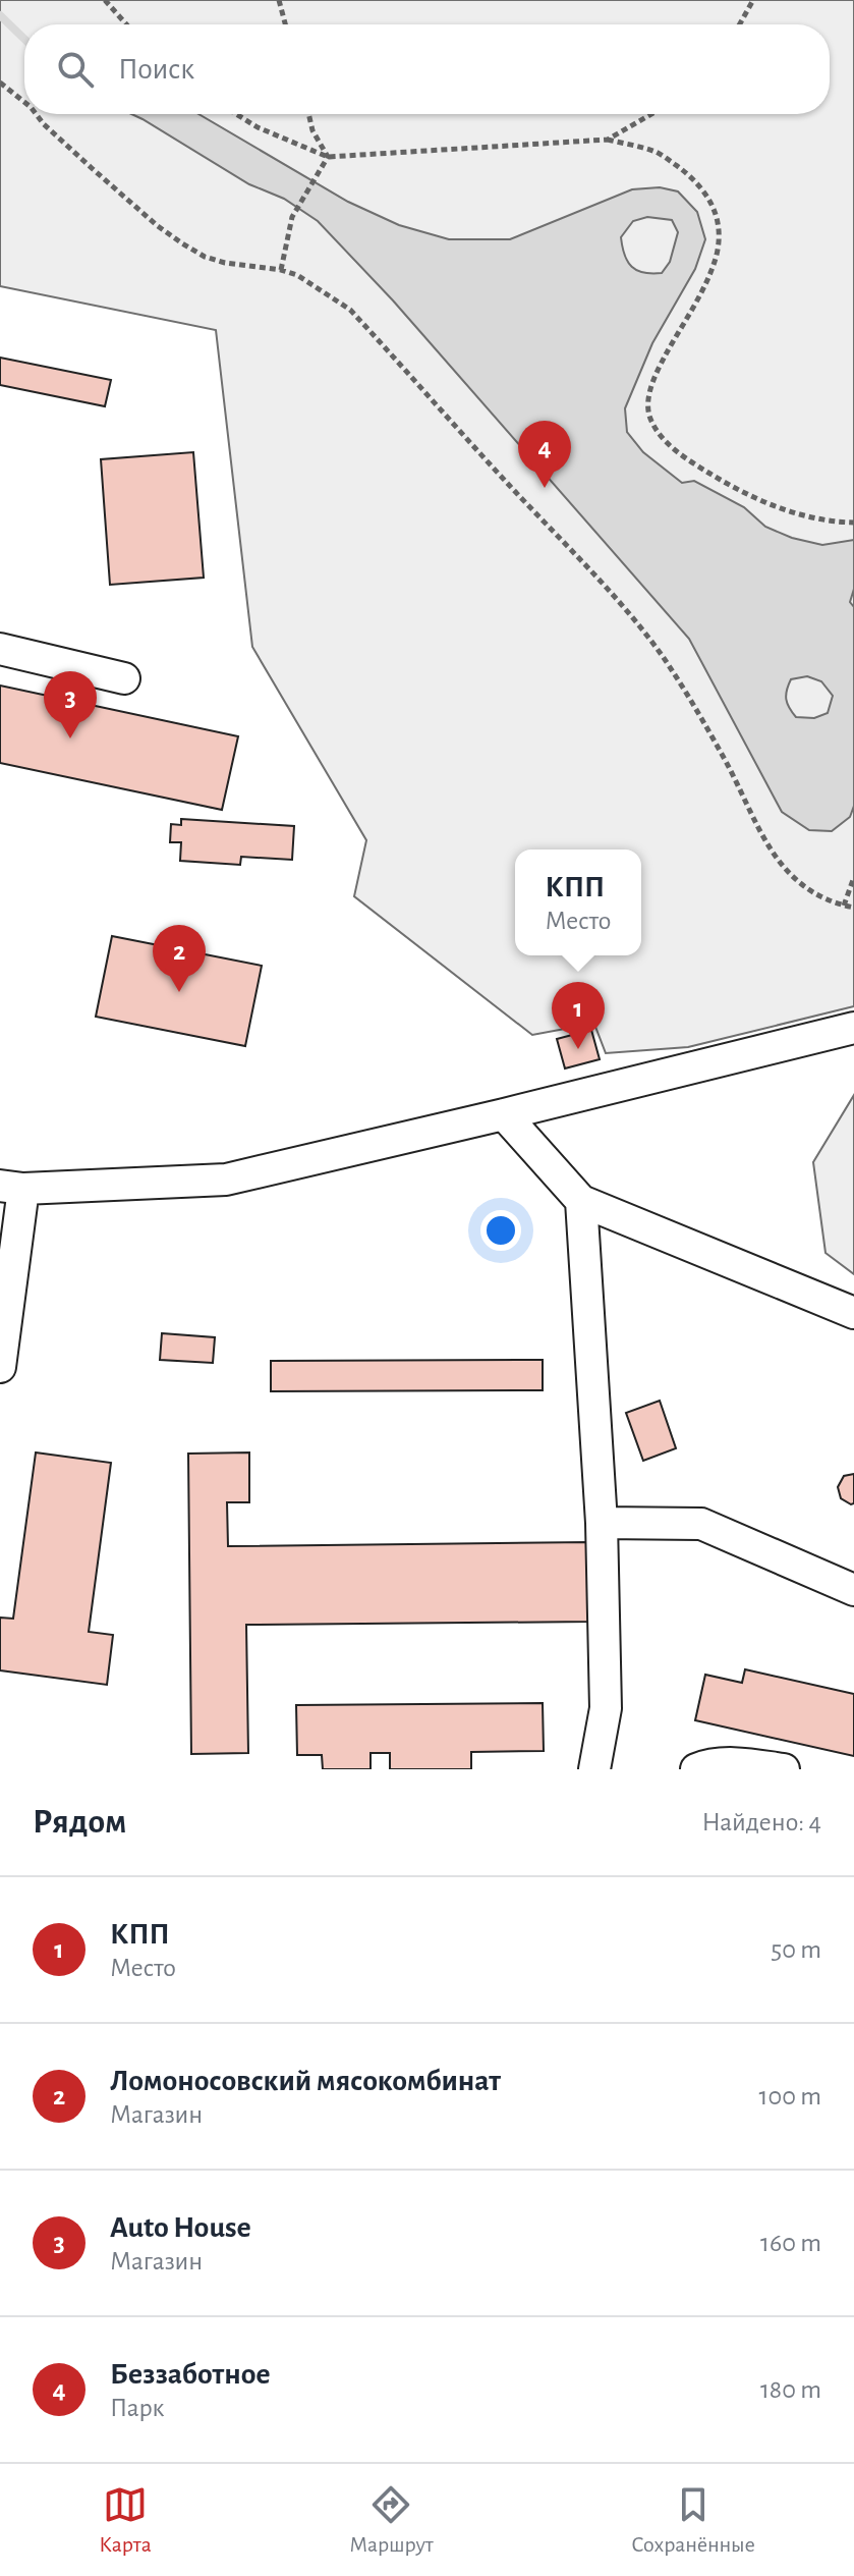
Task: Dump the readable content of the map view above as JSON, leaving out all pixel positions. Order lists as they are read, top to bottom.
{
  "page": {
    "search": "Поиск",
    "pins": [
      "4",
      "3",
      "2",
      "1"
    ],
    "popup": ["КПП", "Место"],
    "heading": ["Рядом", "Найдено: 4"],
    "list": [
      {
        "mark": "1",
        "name": "КПП",
        "note": "Место",
        "value": "50 m"
      },
      {
        "mark": "2",
        "name": "Ломоносовский мясокомбинат",
        "note": "Магазин",
        "value": "100 m"
      },
      {
        "mark": "3",
        "name": "Auto House",
        "note": "Магазин",
        "value": "160 m"
      },
      {
        "mark": "4",
        "name": "Беззаботное",
        "note": "Парк",
        "value": "180 m"
      }
    ],
    "nav": ["Карта", "Маршрут", "Сохранённые"]
  }
}
